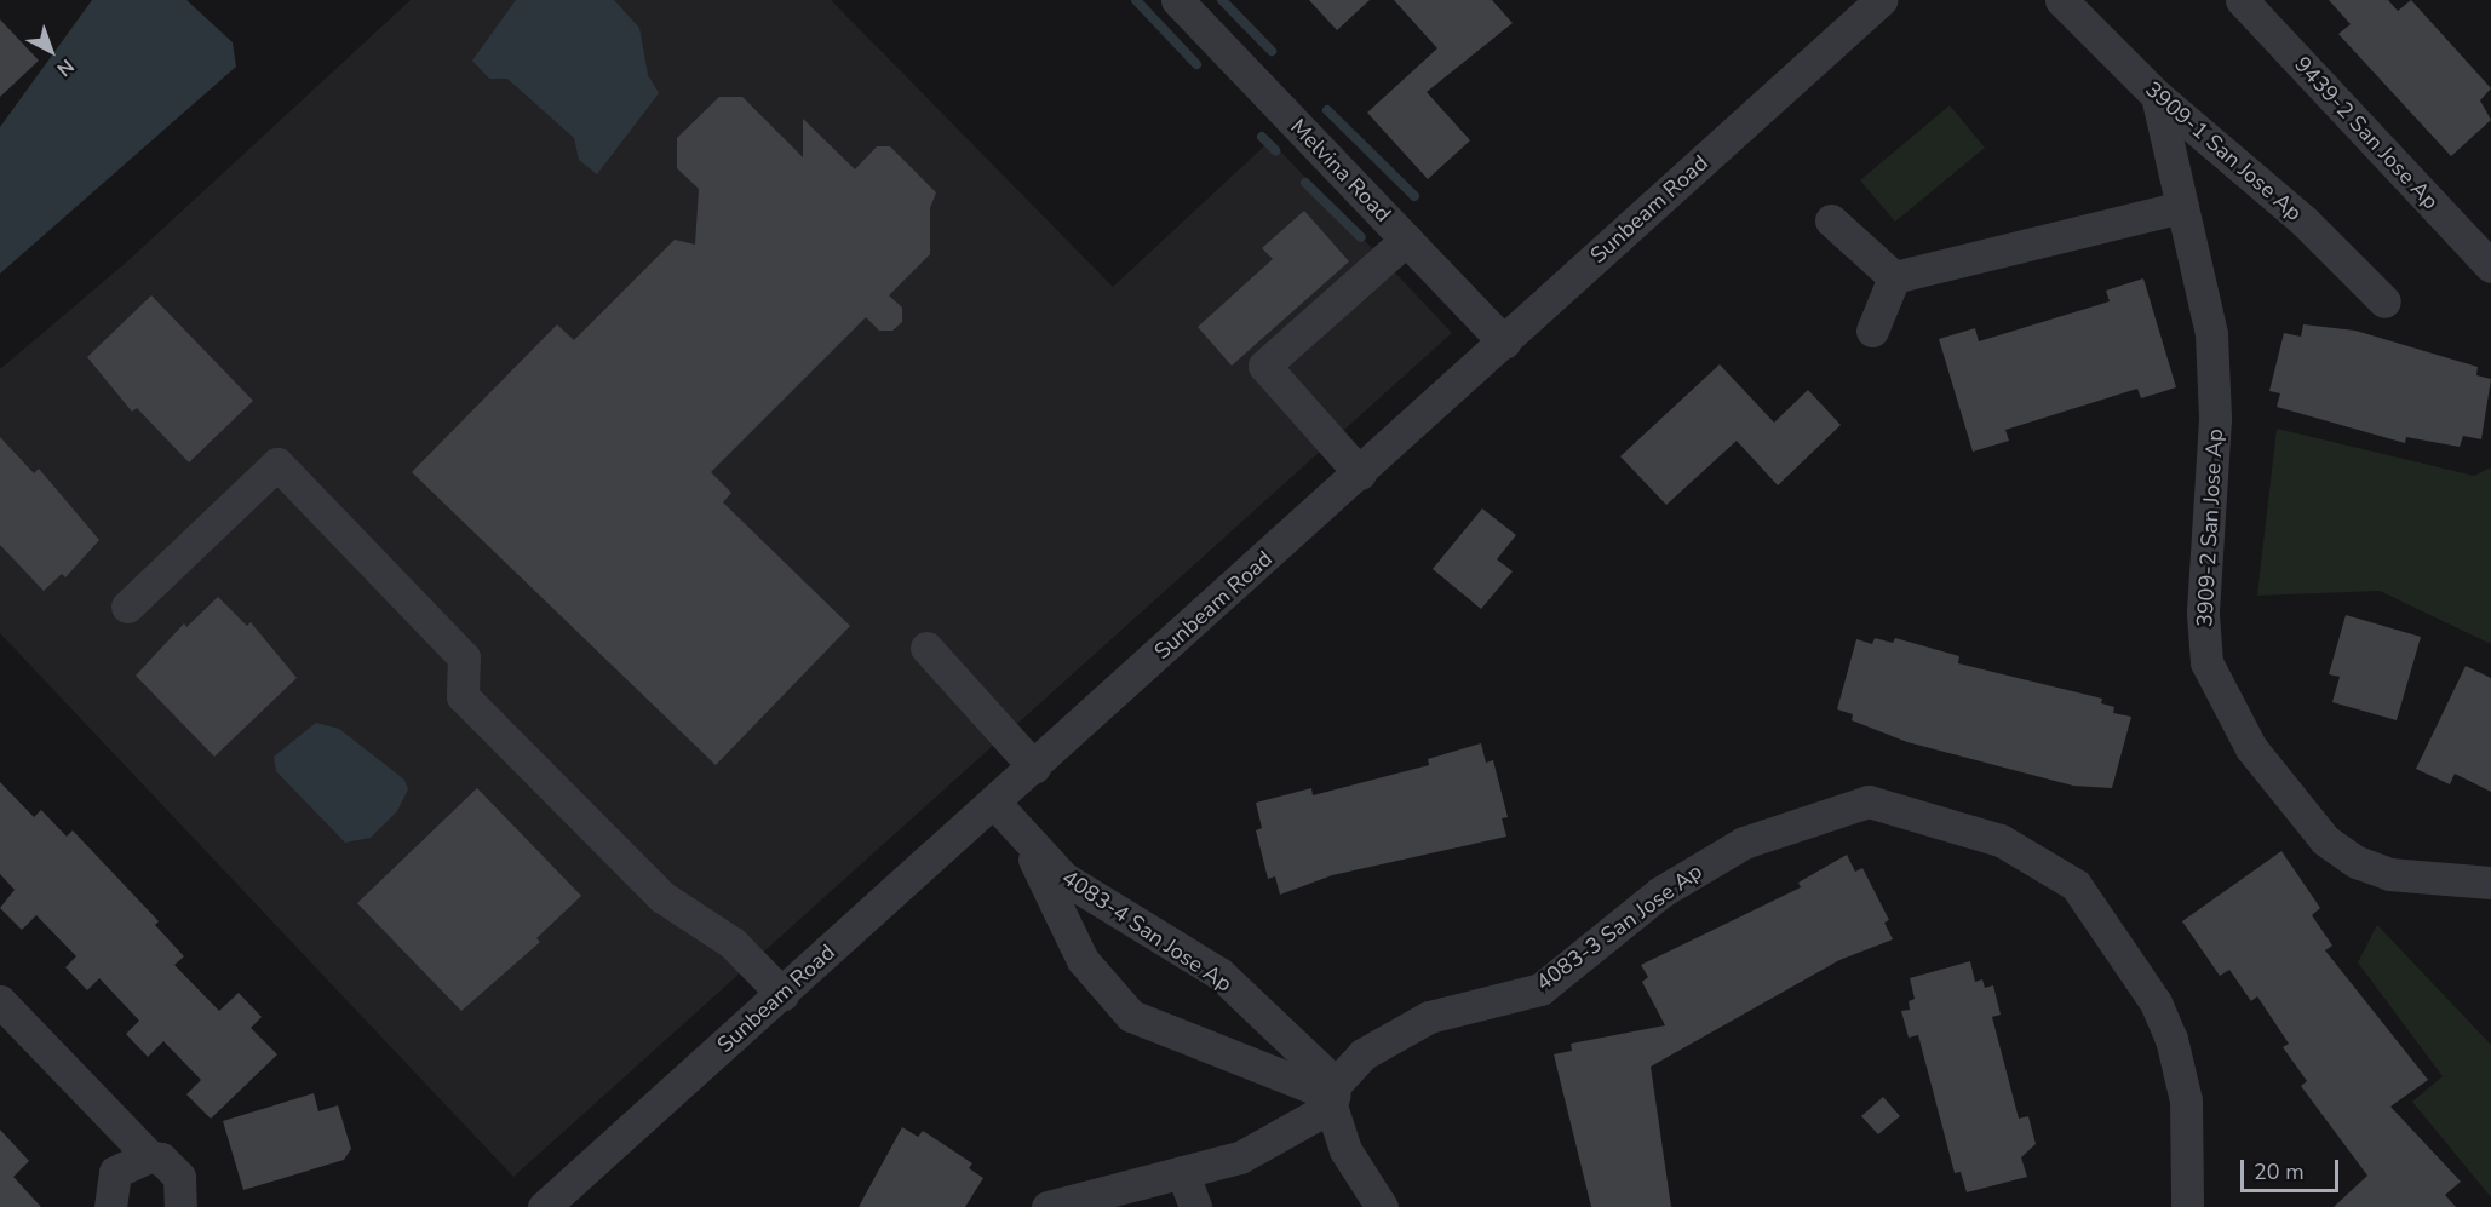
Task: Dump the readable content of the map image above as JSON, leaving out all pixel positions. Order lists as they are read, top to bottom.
{
  "streets": {
    "street": [
      "9439-2 San Jose Ap",
      "3909-1 San Jose Ap",
      "Melvina Road",
      "Sunbeam Road",
      "3909-2 San Jose Ap",
      "4083-3 San Jose Ap",
      "4083-4 San Jose Ap"
    ]
  },
  "crossings": [
    ["3909-1 San Jose Ap", "3909-2 San Jose Ap"],
    ["Melvina Road", "Sunbeam Road"],
    ["Sunbeam Road", "4083-4 San Jose Ap"],
    ["4083-3 San Jose Ap", "4083-4 San Jose Ap"]
  ],
  "scale_bar": "20 m",
  "north": "bottom right"
}
